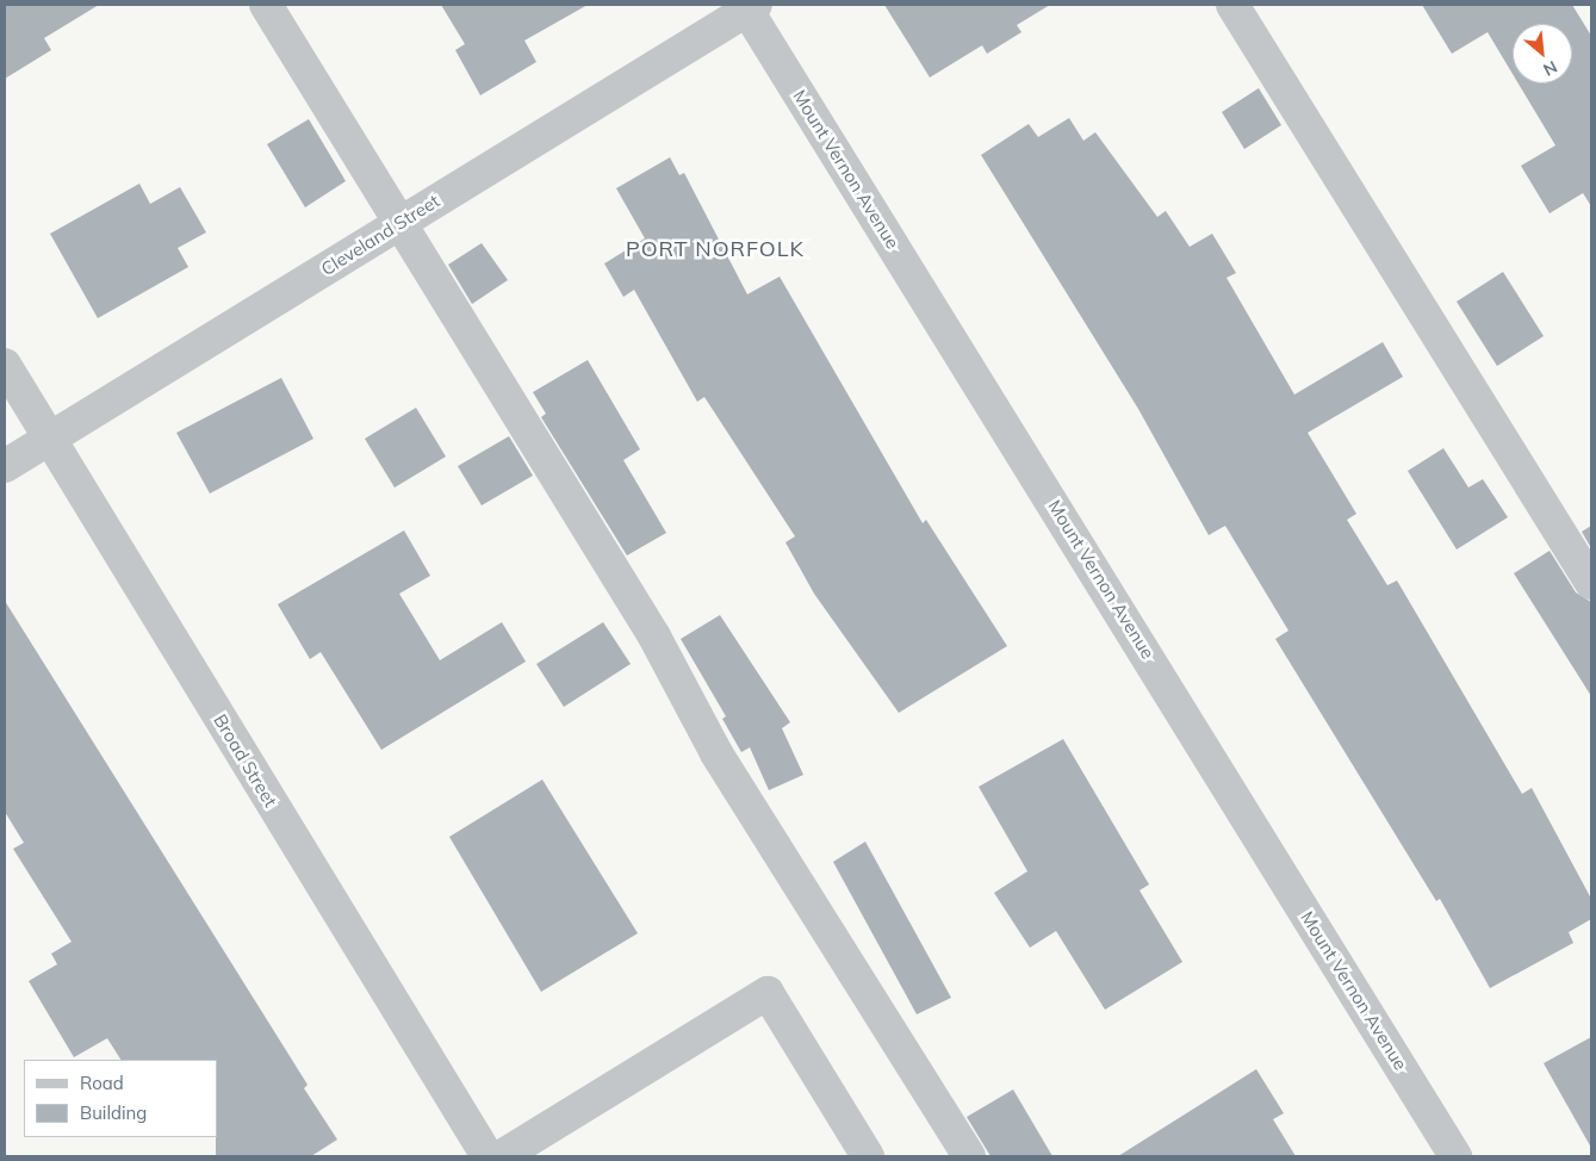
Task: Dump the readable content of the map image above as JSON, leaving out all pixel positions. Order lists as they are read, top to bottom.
{
  "streets": {
    "street": ["Mount Vernon Avenue", "Cleveland Street", "Broad Street"]
  },
  "crossings": [
    ["Mount Vernon Avenue", "Cleveland Street"],
    ["Cleveland Street", "Broad Street"]
  ],
  "districts": ["PORT NORFOLK"],
  "legend": ["Road", "Building"],
  "north": "bottom right"
}
